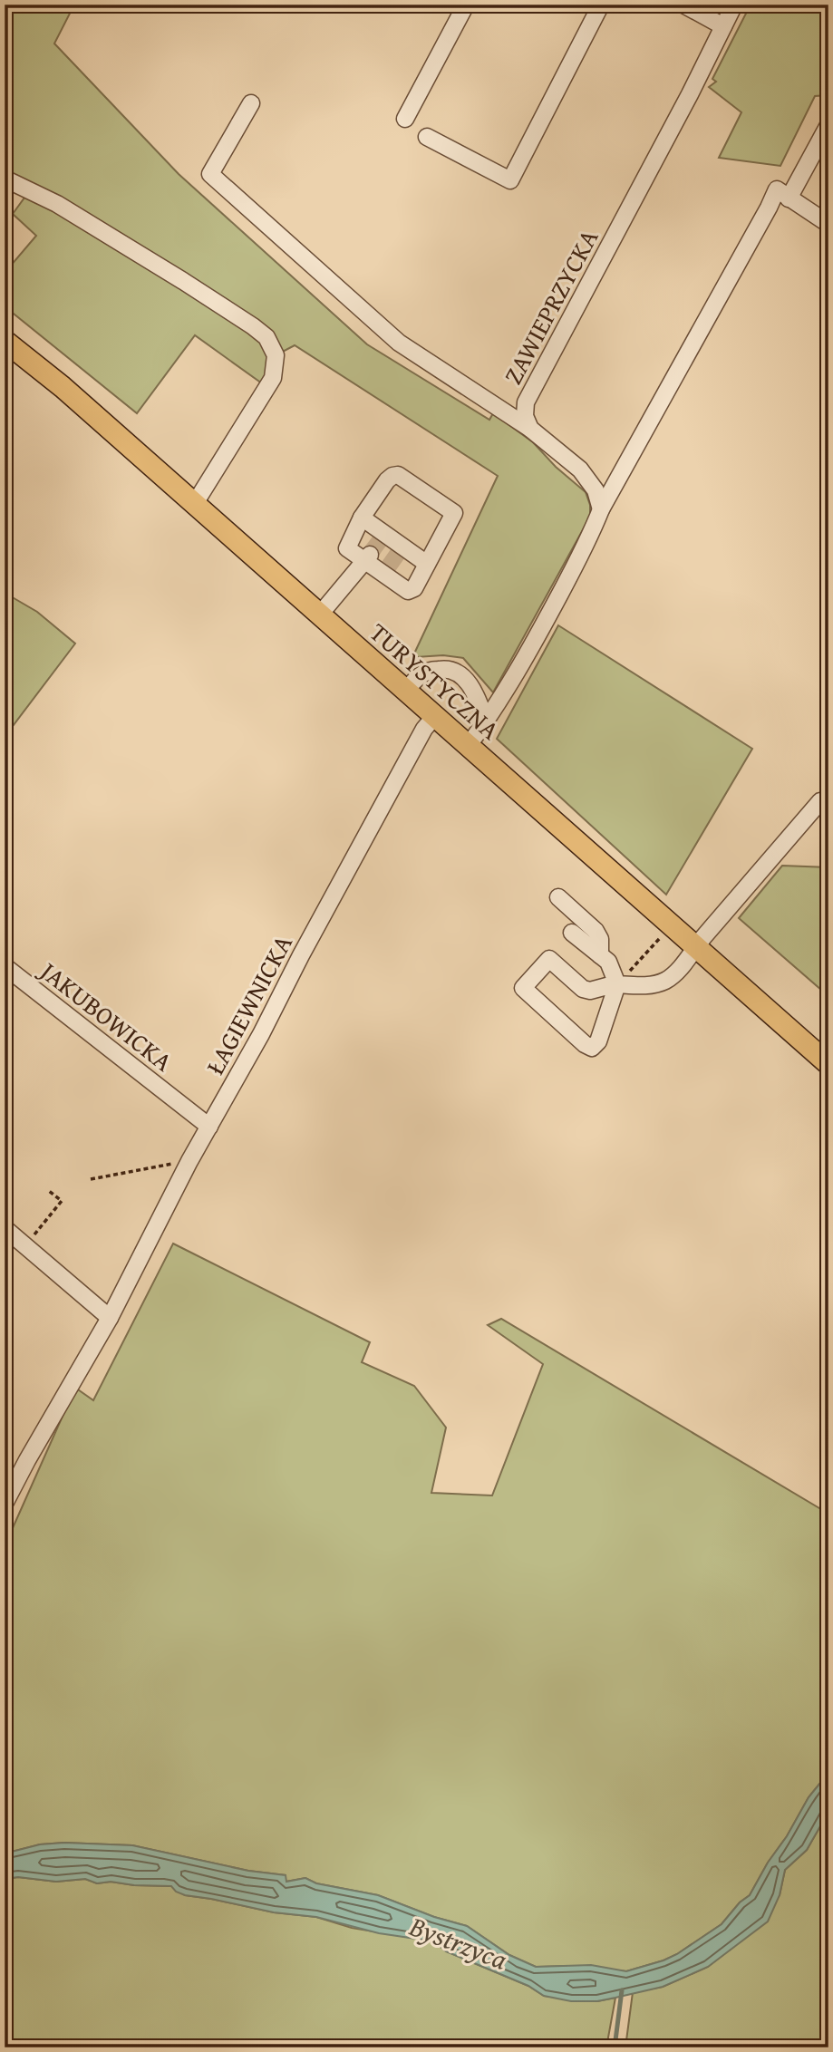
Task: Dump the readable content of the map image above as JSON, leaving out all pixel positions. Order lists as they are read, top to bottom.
{
  "streets": {
    "main road": ["TURYSTYCZNA"],
    "street": ["ZAWIEPRZYCKA", "ŁAGIEWNICKA", "JAKUBOWICKA"]
  },
  "crossings": [
    ["TURYSTYCZNA", "ŁAGIEWNICKA"],
    ["ŁAGIEWNICKA", "JAKUBOWICKA"]
  ],
  "water": ["Bystrzyca"]
}
